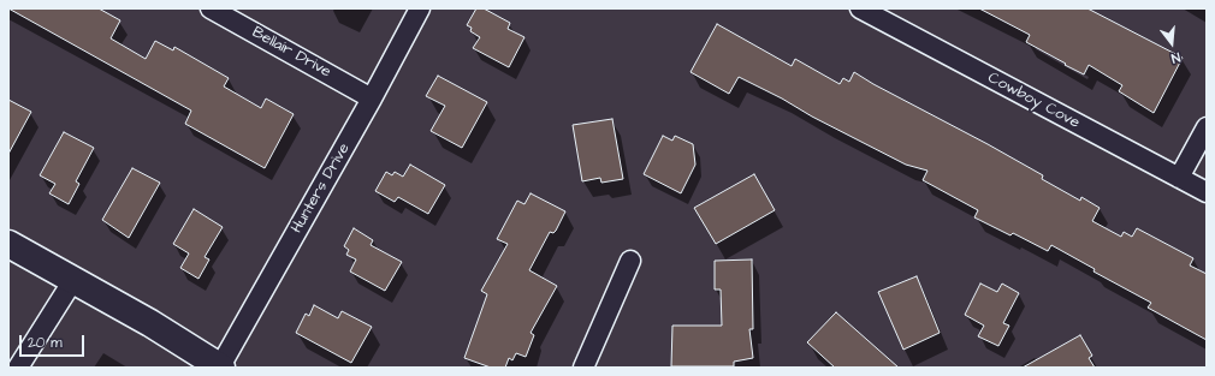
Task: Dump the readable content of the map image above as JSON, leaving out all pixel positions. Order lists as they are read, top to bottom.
{
  "streets": {
    "street": ["Bellair Drive", "Cowboy Cove", "Hunters Drive"]
  },
  "crossings": [
    ["Bellair Drive", "Hunters Drive"]
  ],
  "scale_bar": "20 m",
  "north": "bottom"
}
